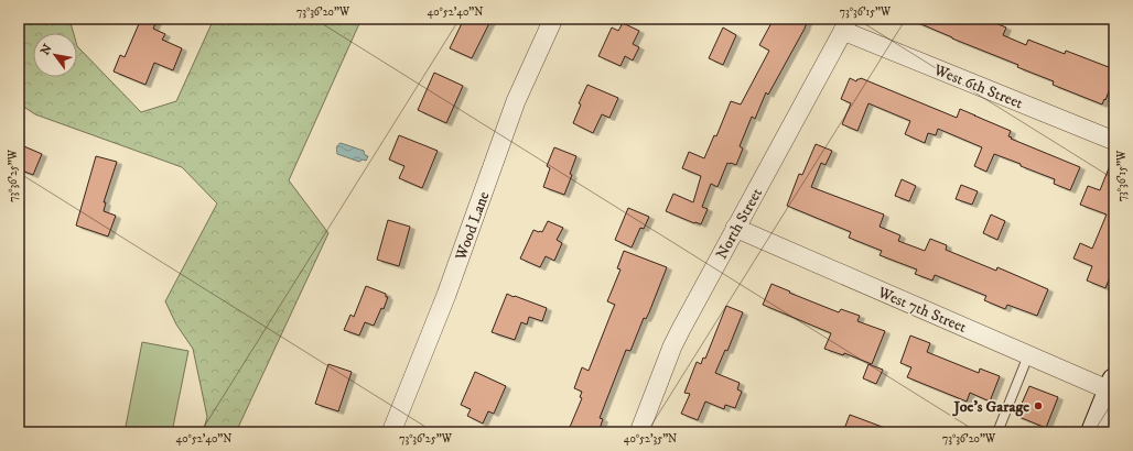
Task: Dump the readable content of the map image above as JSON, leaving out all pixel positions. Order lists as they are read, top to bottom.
{
  "streets": {
    "street": [
      "West 6th Street",
      "North Street",
      "Wood Lane",
      "West 7th Street"
    ]
  },
  "crossings": [
    ["West 6th Street", "North Street"],
    ["North Street", "West 7th Street"]
  ],
  "places": ["Joe's Garage"],
  "north": "top left",
  "coordinates": [
    "73°36'20\"W",
    "40°52'40\"N",
    "73°36'15\"W",
    "73°36'25\"W",
    "40°52'35\"N"
  ]
}
